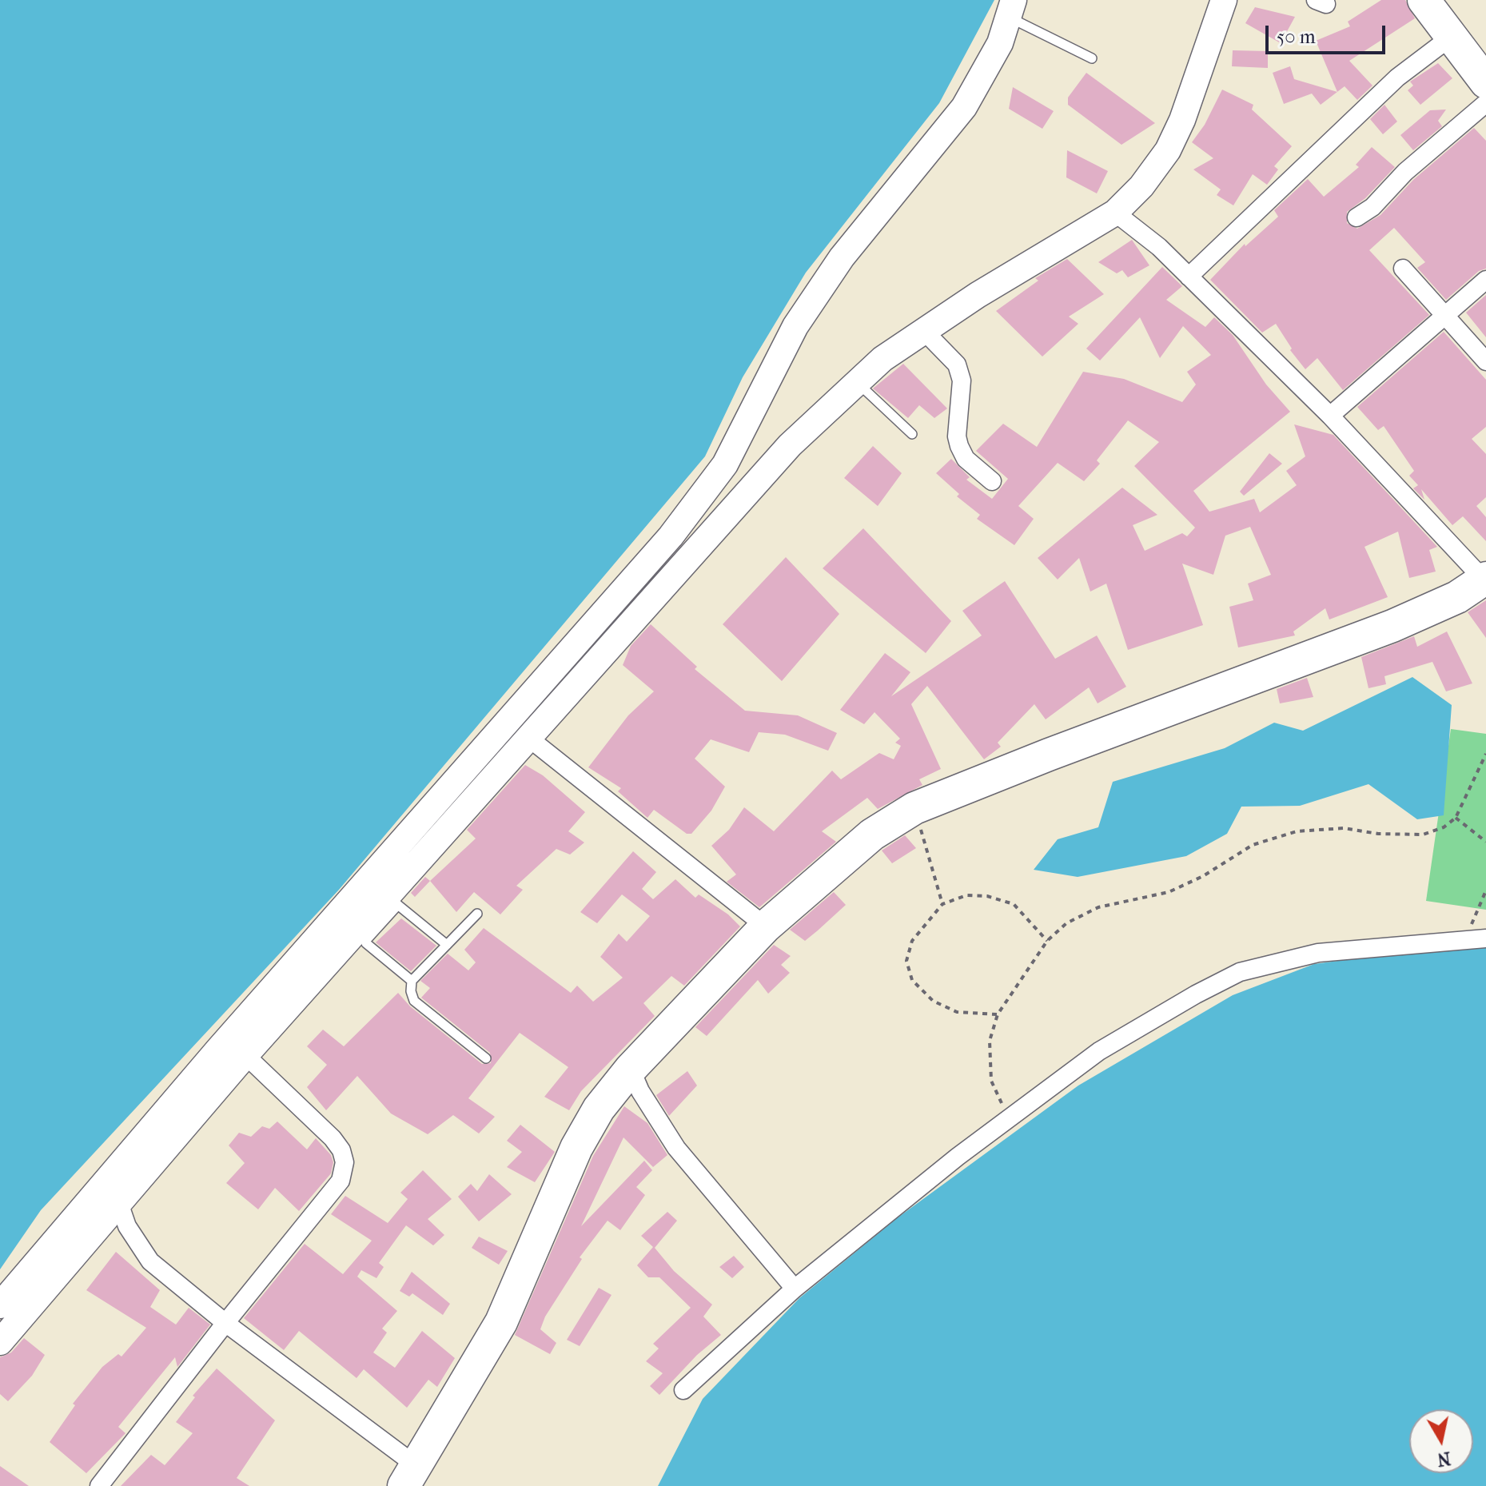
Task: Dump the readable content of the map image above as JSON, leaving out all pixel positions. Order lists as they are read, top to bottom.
{
  "scale_bar": "50 m",
  "north": "bottom"
}
